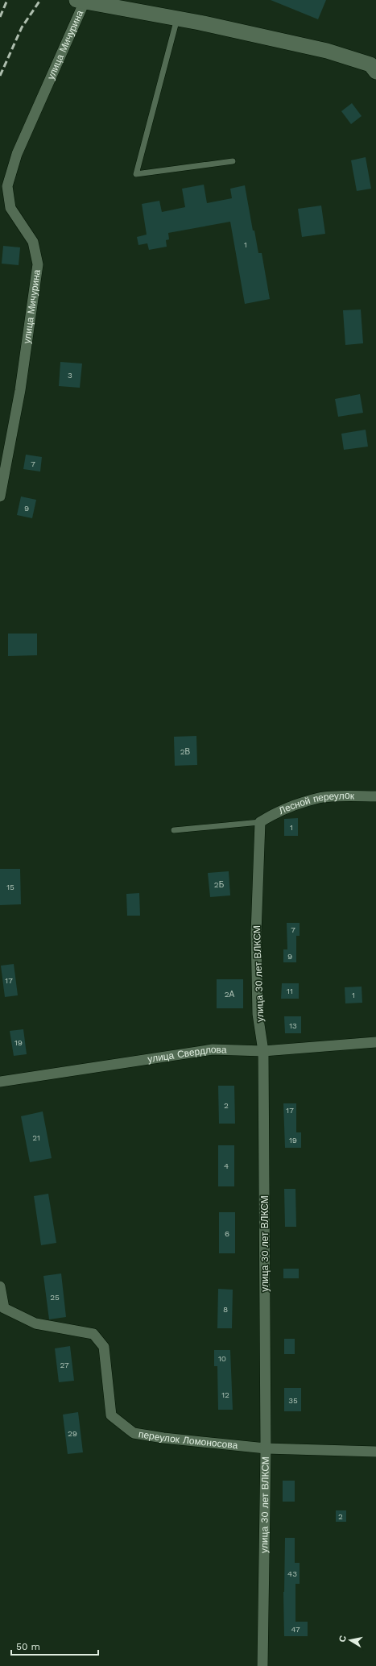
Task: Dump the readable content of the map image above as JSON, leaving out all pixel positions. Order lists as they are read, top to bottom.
{
  "streets": {
    "street": [
      "улица Мичурина",
      "Лесной переулок",
      "улица 30 лет ВЛКСМ",
      "улица Свердлова",
      "переулок Ломоносова"
    ]
  },
  "crossings": [
    ["Лесной переулок", "улица 30 лет ВЛКСМ"],
    ["улица 30 лет ВЛКСМ", "улица Свердлова"],
    ["улица 30 лет ВЛКСМ", "переулок Ломоносова"]
  ],
  "house_numbers": [
    "1",
    "3",
    "7",
    "9",
    "2В",
    "1",
    "2Б",
    "15",
    "7",
    "9",
    "17",
    "11",
    "2А",
    "1",
    "13",
    "19",
    "2",
    "17",
    "21",
    "19",
    "4",
    "6",
    "25",
    "8",
    "10",
    "27",
    "12",
    "35",
    "29",
    "2",
    "43",
    "47"
  ],
  "scale_bar": "50 m",
  "north": "left"
}
